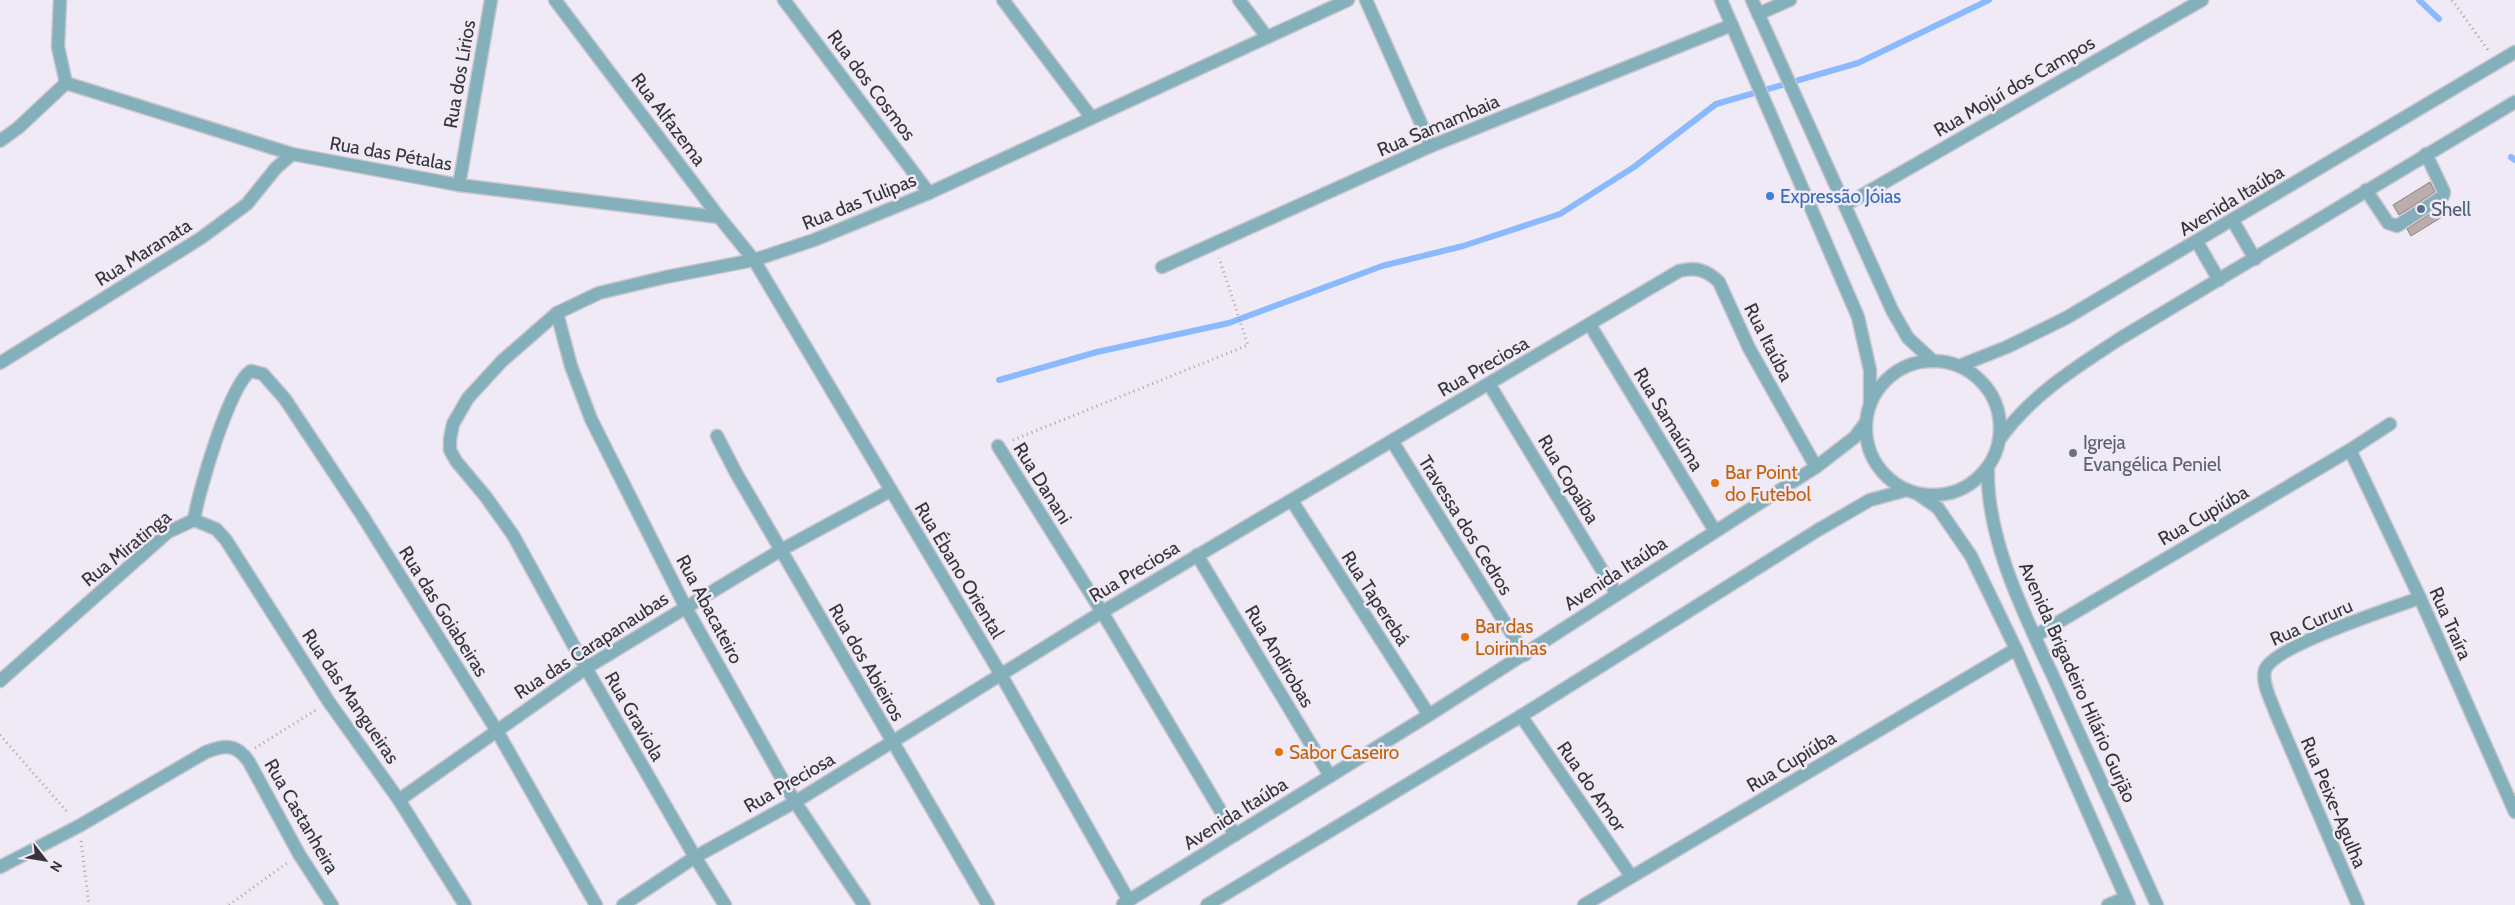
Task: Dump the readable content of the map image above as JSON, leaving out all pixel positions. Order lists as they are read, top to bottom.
{
  "streets": {
    "street": [
      "Rua dos Lírios",
      "Rua dos Cosmos",
      "Rua Mojuí dos Campos",
      "Rua Alfazema",
      "Rua Samambaia",
      "Rua das Pétalas",
      "Avenida Itaúba",
      "Rua das Tulipas",
      "Rua Maranata",
      "Rua Itaúba",
      "Rua Preciosa",
      "Rua Samaúma",
      "Rua Copaíba",
      "Rua Danani",
      "Rua Cupiúba",
      "Travessa dos Cedros",
      "Rua Miratinga",
      "Rua Ébano Oriental",
      "Rua Taperebá",
      "Rua Abacateiro",
      "Rua das Goiabeiras",
      "Rua Cururu",
      "Rua Traíra",
      "Rua das Carapanaubas",
      "Rua Andirobas",
      "Rua dos Abieiros",
      "Avenida Brigadeiro Hilário Gurjão",
      "Rua das Mangueiras",
      "Rua Graviola",
      "Rua do Amor",
      "Rua Peixe-Agulha",
      "Rua Castanheira"
    ]
  },
  "crossings": [
    ["Rua dos Lírios", "Rua das Pétalas"],
    ["Rua dos Cosmos", "Rua das Tulipas"],
    ["Rua Alfazema", "Rua das Pétalas"],
    ["Rua Alfazema", "Rua das Tulipas"],
    ["Rua Alfazema", "Rua Ébano Oriental"],
    ["Rua Samambaia", "Rua Danani"],
    ["Rua das Pétalas", "Rua Maranata"],
    ["Avenida Itaúba", "Rua Itaúba"],
    ["Avenida Itaúba", "Rua Samaúma"],
    ["Avenida Itaúba", "Rua Copaíba"],
    ["Avenida Itaúba", "Rua Danani"],
    ["Avenida Itaúba", "Travessa dos Cedros"],
    ["Avenida Itaúba", "Rua Ébano Oriental"],
    ["Avenida Itaúba", "Rua Taperebá"],
    ["Avenida Itaúba", "Rua Andirobas"],
    ["Avenida Itaúba", "Avenida Brigadeiro Hilário Gurjão"],
    ["Rua das Tulipas", "Rua Ébano Oriental"],
    ["Rua das Tulipas", "Rua Abacateiro"],
    ["Rua das Tulipas", "Rua Graviola"],
    ["Rua Itaúba", "Rua Preciosa"],
    ["Rua Preciosa", "Rua Samaúma"],
    ["Rua Preciosa", "Rua Copaíba"],
    ["Rua Preciosa", "Rua Danani"],
    ["Rua Preciosa", "Travessa dos Cedros"],
    ["Rua Preciosa", "Rua Ébano Oriental"],
    ["Rua Preciosa", "Rua Taperebá"],
    ["Rua Preciosa", "Rua Abacateiro"],
    ["Rua Preciosa", "Rua Andirobas"],
    ["Rua Preciosa", "Rua dos Abieiros"],
    ["Rua Preciosa", "Rua Graviola"],
    ["Rua Cupiúba", "Rua Traíra"],
    ["Rua Cupiúba", "Avenida Brigadeiro Hilário Gurjão"],
    ["Rua Cupiúba", "Rua do Amor"],
    ["Rua Miratinga", "Rua das Goiabeiras"],
    ["Rua Miratinga", "Rua das Mangueiras"],
    ["Rua Ébano Oriental", "Rua das Carapanaubas"],
    ["Rua Abacateiro", "Rua das Carapanaubas"],
    ["Rua das Goiabeiras", "Rua das Carapanaubas"],
    ["Rua Cururu", "Rua Traíra"],
    ["Rua Cururu", "Rua Peixe-Agulha"],
    ["Rua das Carapanaubas", "Rua dos Abieiros"],
    ["Rua das Carapanaubas", "Rua das Mangueiras"],
    ["Rua das Carapanaubas", "Rua Graviola"],
    ["Rua das Mangueiras", "Rua Castanheira"]
  ],
  "places": [
    "Expressão Jóias",
    "Shell",
    "Igreja Evangélica Peniel",
    "Bar Point do Futebol",
    "Bar das Loirinhas",
    "Sabor Caseiro"
  ],
  "north": "bottom right"
}
